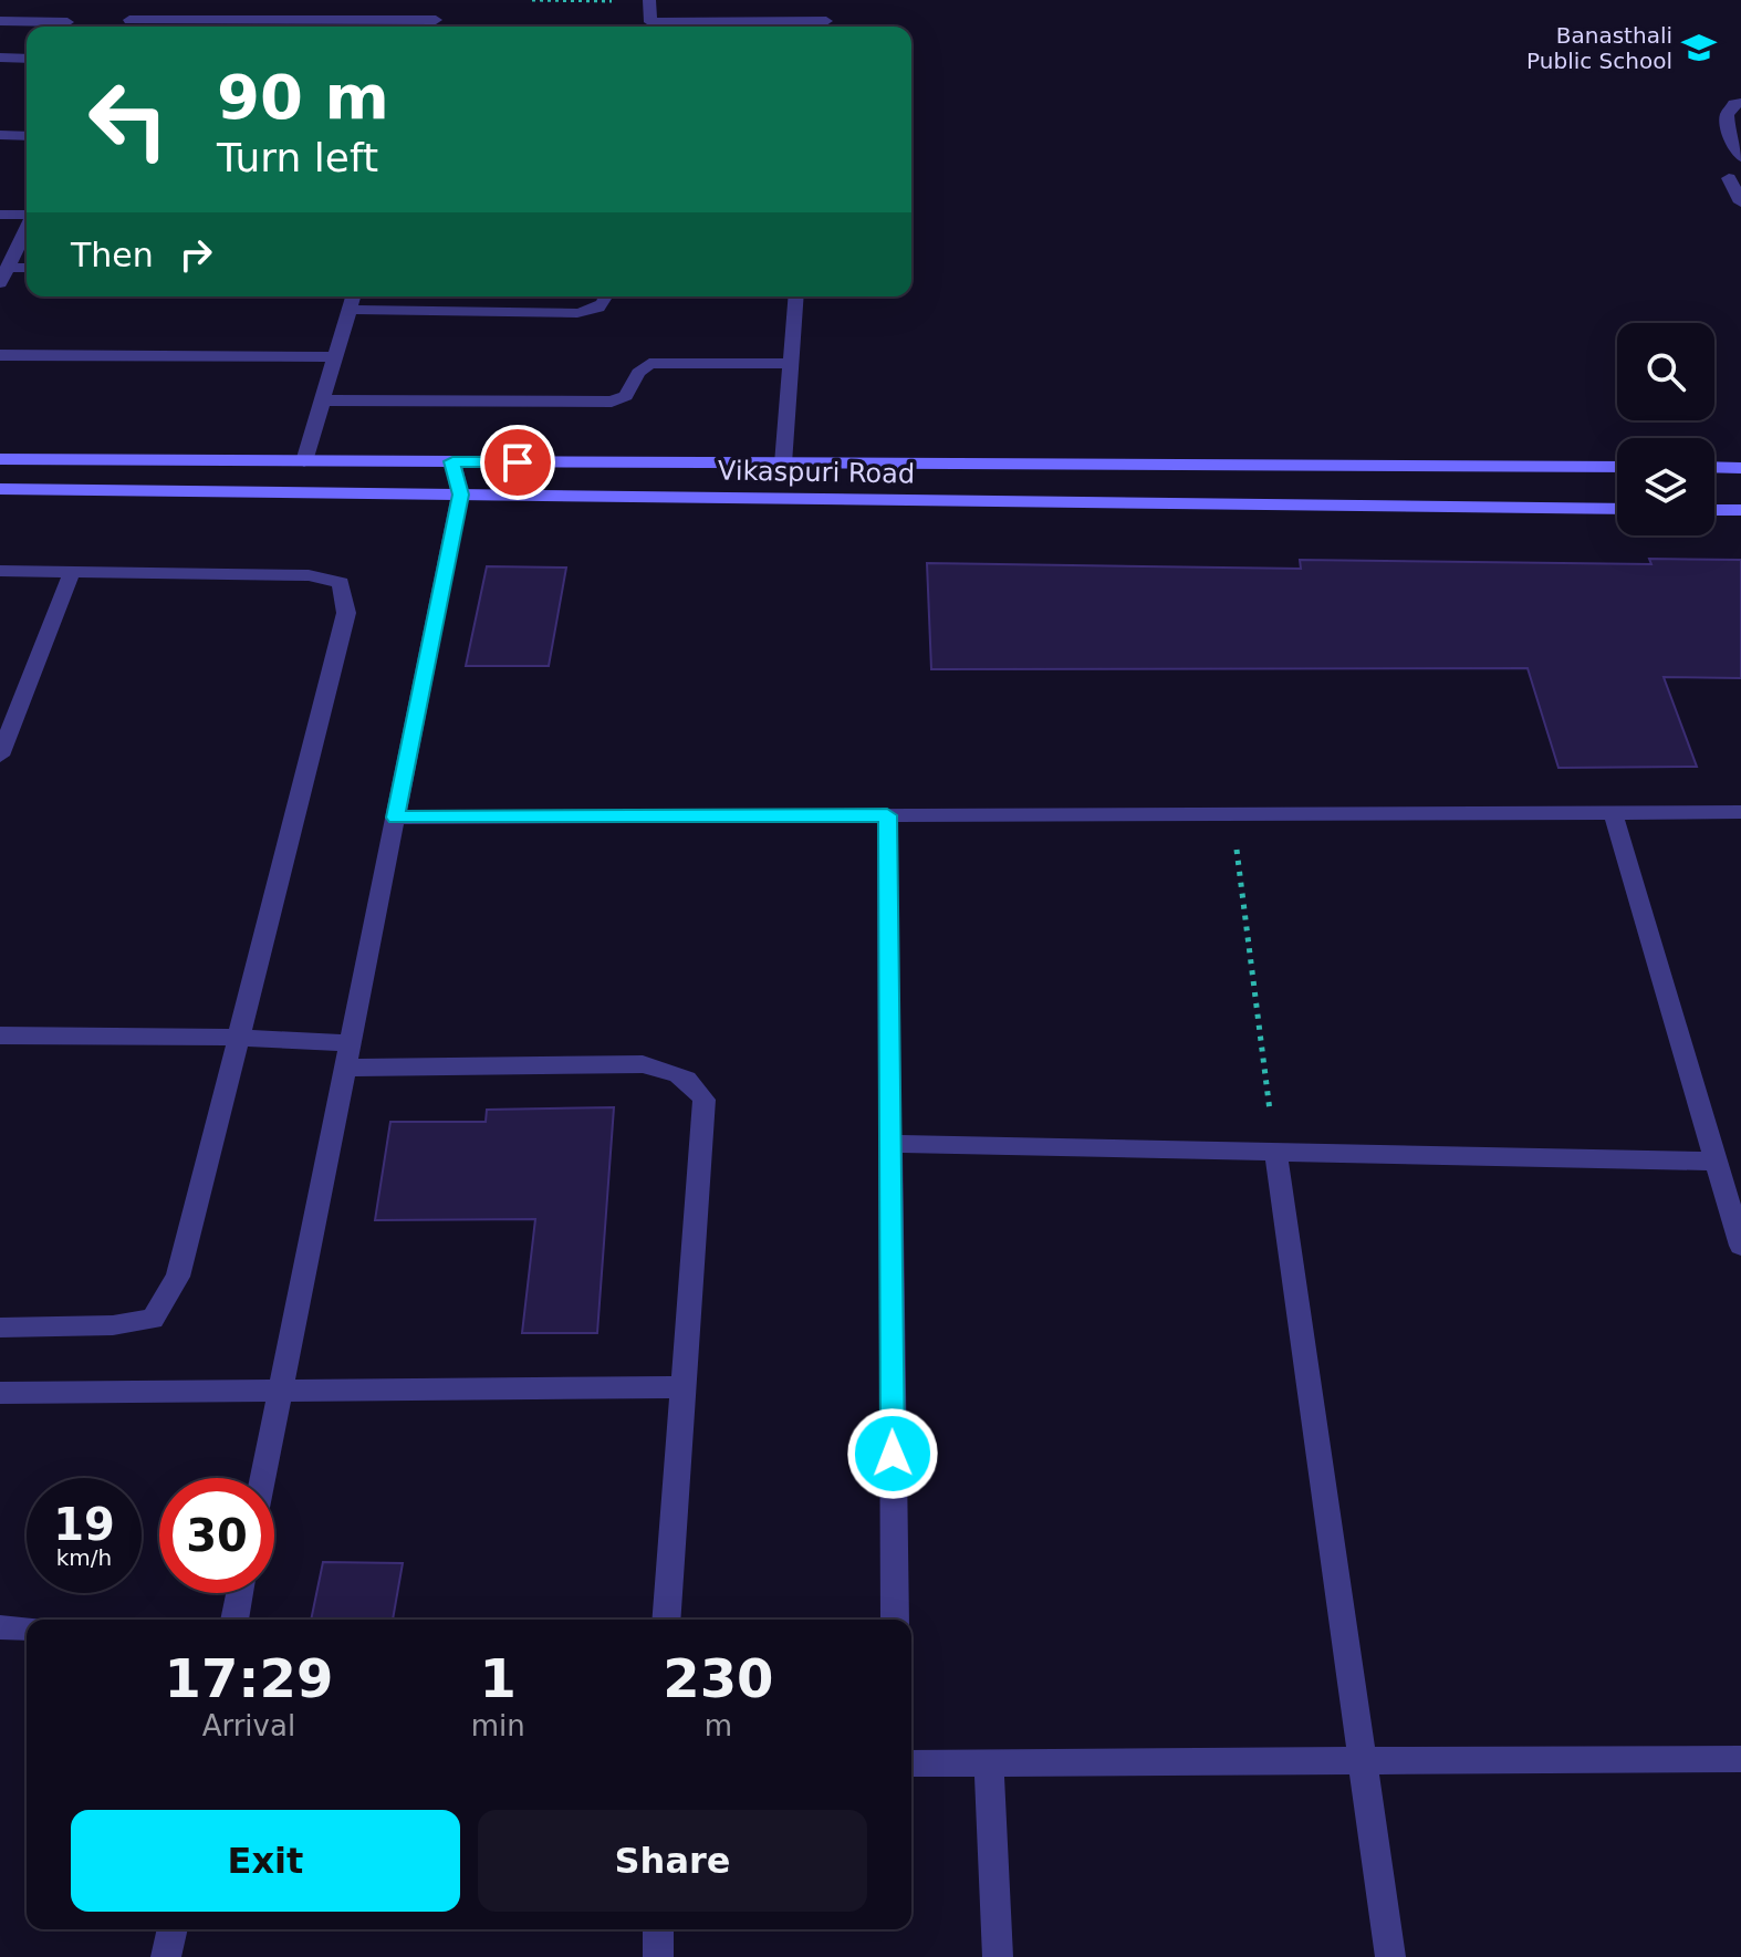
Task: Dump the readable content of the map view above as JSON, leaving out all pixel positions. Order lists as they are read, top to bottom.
{
  "streets": {
    "street": ["Vikaspuri Road"]
  },
  "places": {
    "school or university": ["Banasthali Public School"]
  },
  "page": {
    "turn": ["90 m", "Turn left"],
    "then": "Then",
    "speed": "19 km/h",
    "limit": "30",
    "eta": [
      "17:29",
      "Arrival",
      "1",
      "min",
      "230",
      "m"
    ],
    "buttons": ["Exit", "Share"]
  }
}
